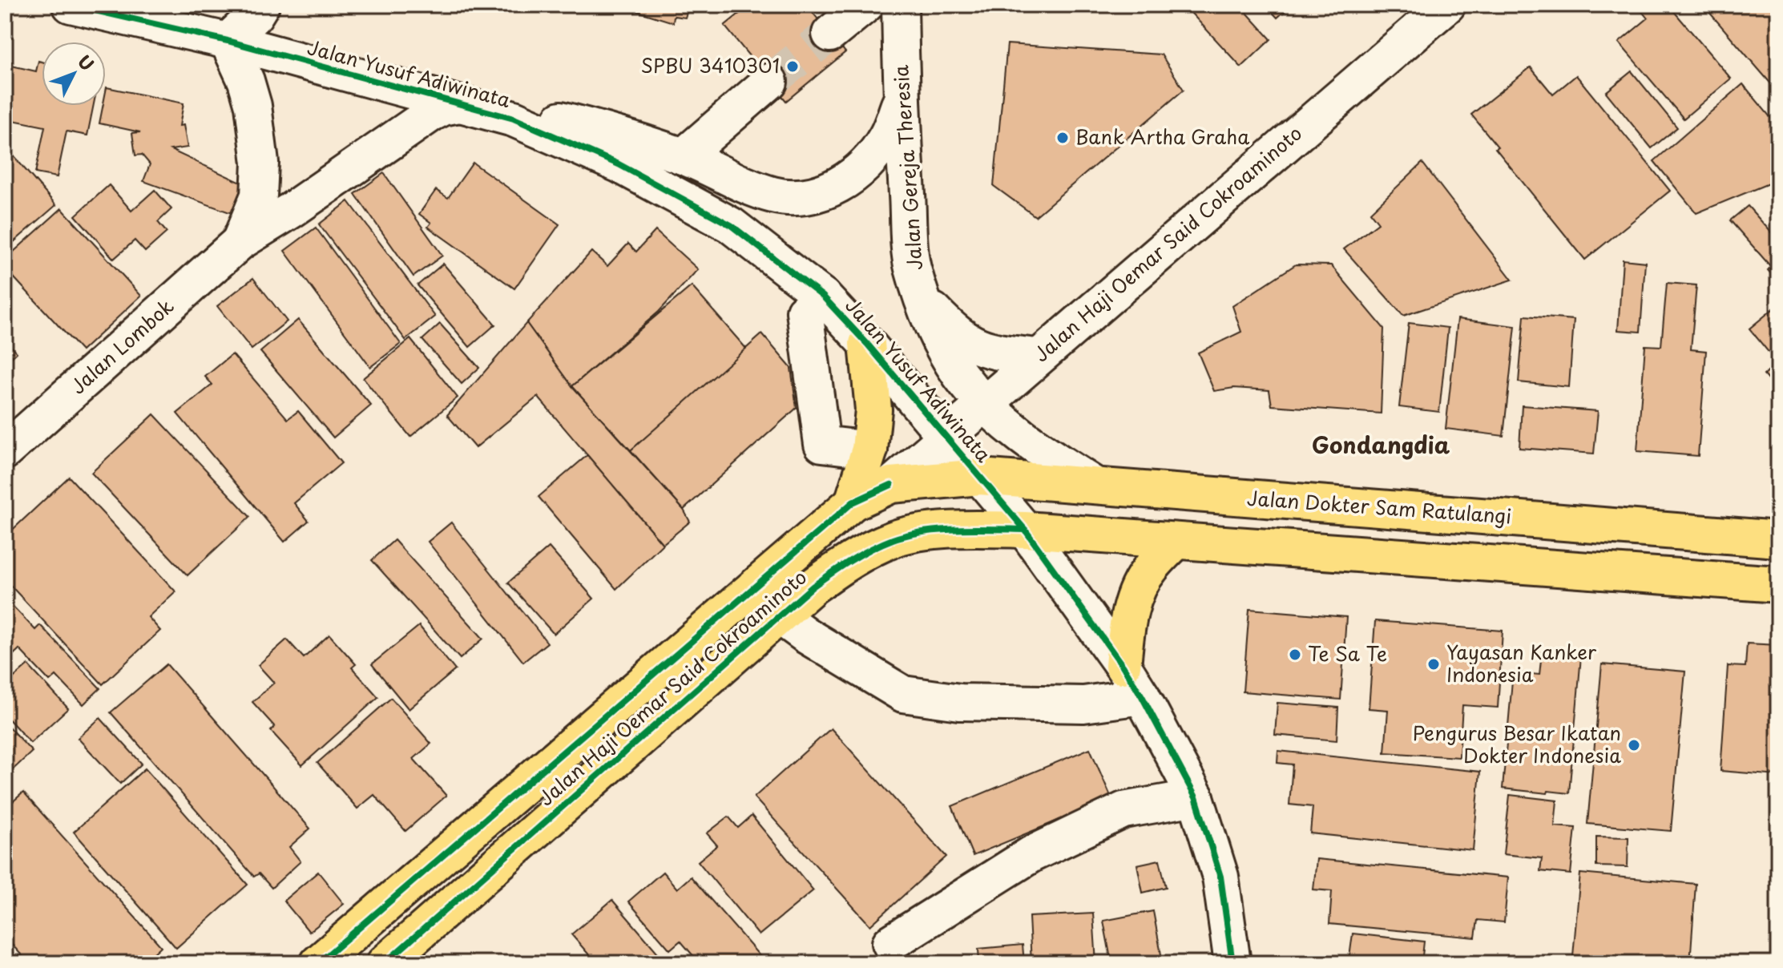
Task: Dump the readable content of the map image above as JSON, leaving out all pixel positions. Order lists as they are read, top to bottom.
{
  "streets": {
    "main road": ["Jalan Haji Oemar Said Cokroaminoto", "Jalan Dokter Sam Ratulangi"],
    "street": ["Jalan Yusuf Adiwinata", "Jalan Gereja Theresia", "Jalan Lombok"]
  },
  "crossings": [
    ["Jalan Yusuf Adiwinata", "Jalan Haji Oemar Said Cokroaminoto"],
    ["Jalan Yusuf Adiwinata", "Jalan Lombok"],
    ["Jalan Yusuf Adiwinata", "Jalan Dokter Sam Ratulangi"],
    ["Jalan Gereja Theresia", "Jalan Haji Oemar Said Cokroaminoto"],
    ["Jalan Gereja Theresia", "Jalan Dokter Sam Ratulangi"],
    ["Jalan Haji Oemar Said Cokroaminoto", "Jalan Dokter Sam Ratulangi"]
  ],
  "districts": ["Gondangdia"],
  "places": [
    "SPBU 3410301",
    "Bank Artha Graha",
    "Te Sa Te",
    "Yayasan Kanker Indonesia",
    "Pengurus Besar Ikatan Dokter Indonesia"
  ],
  "north": "top right"
}
